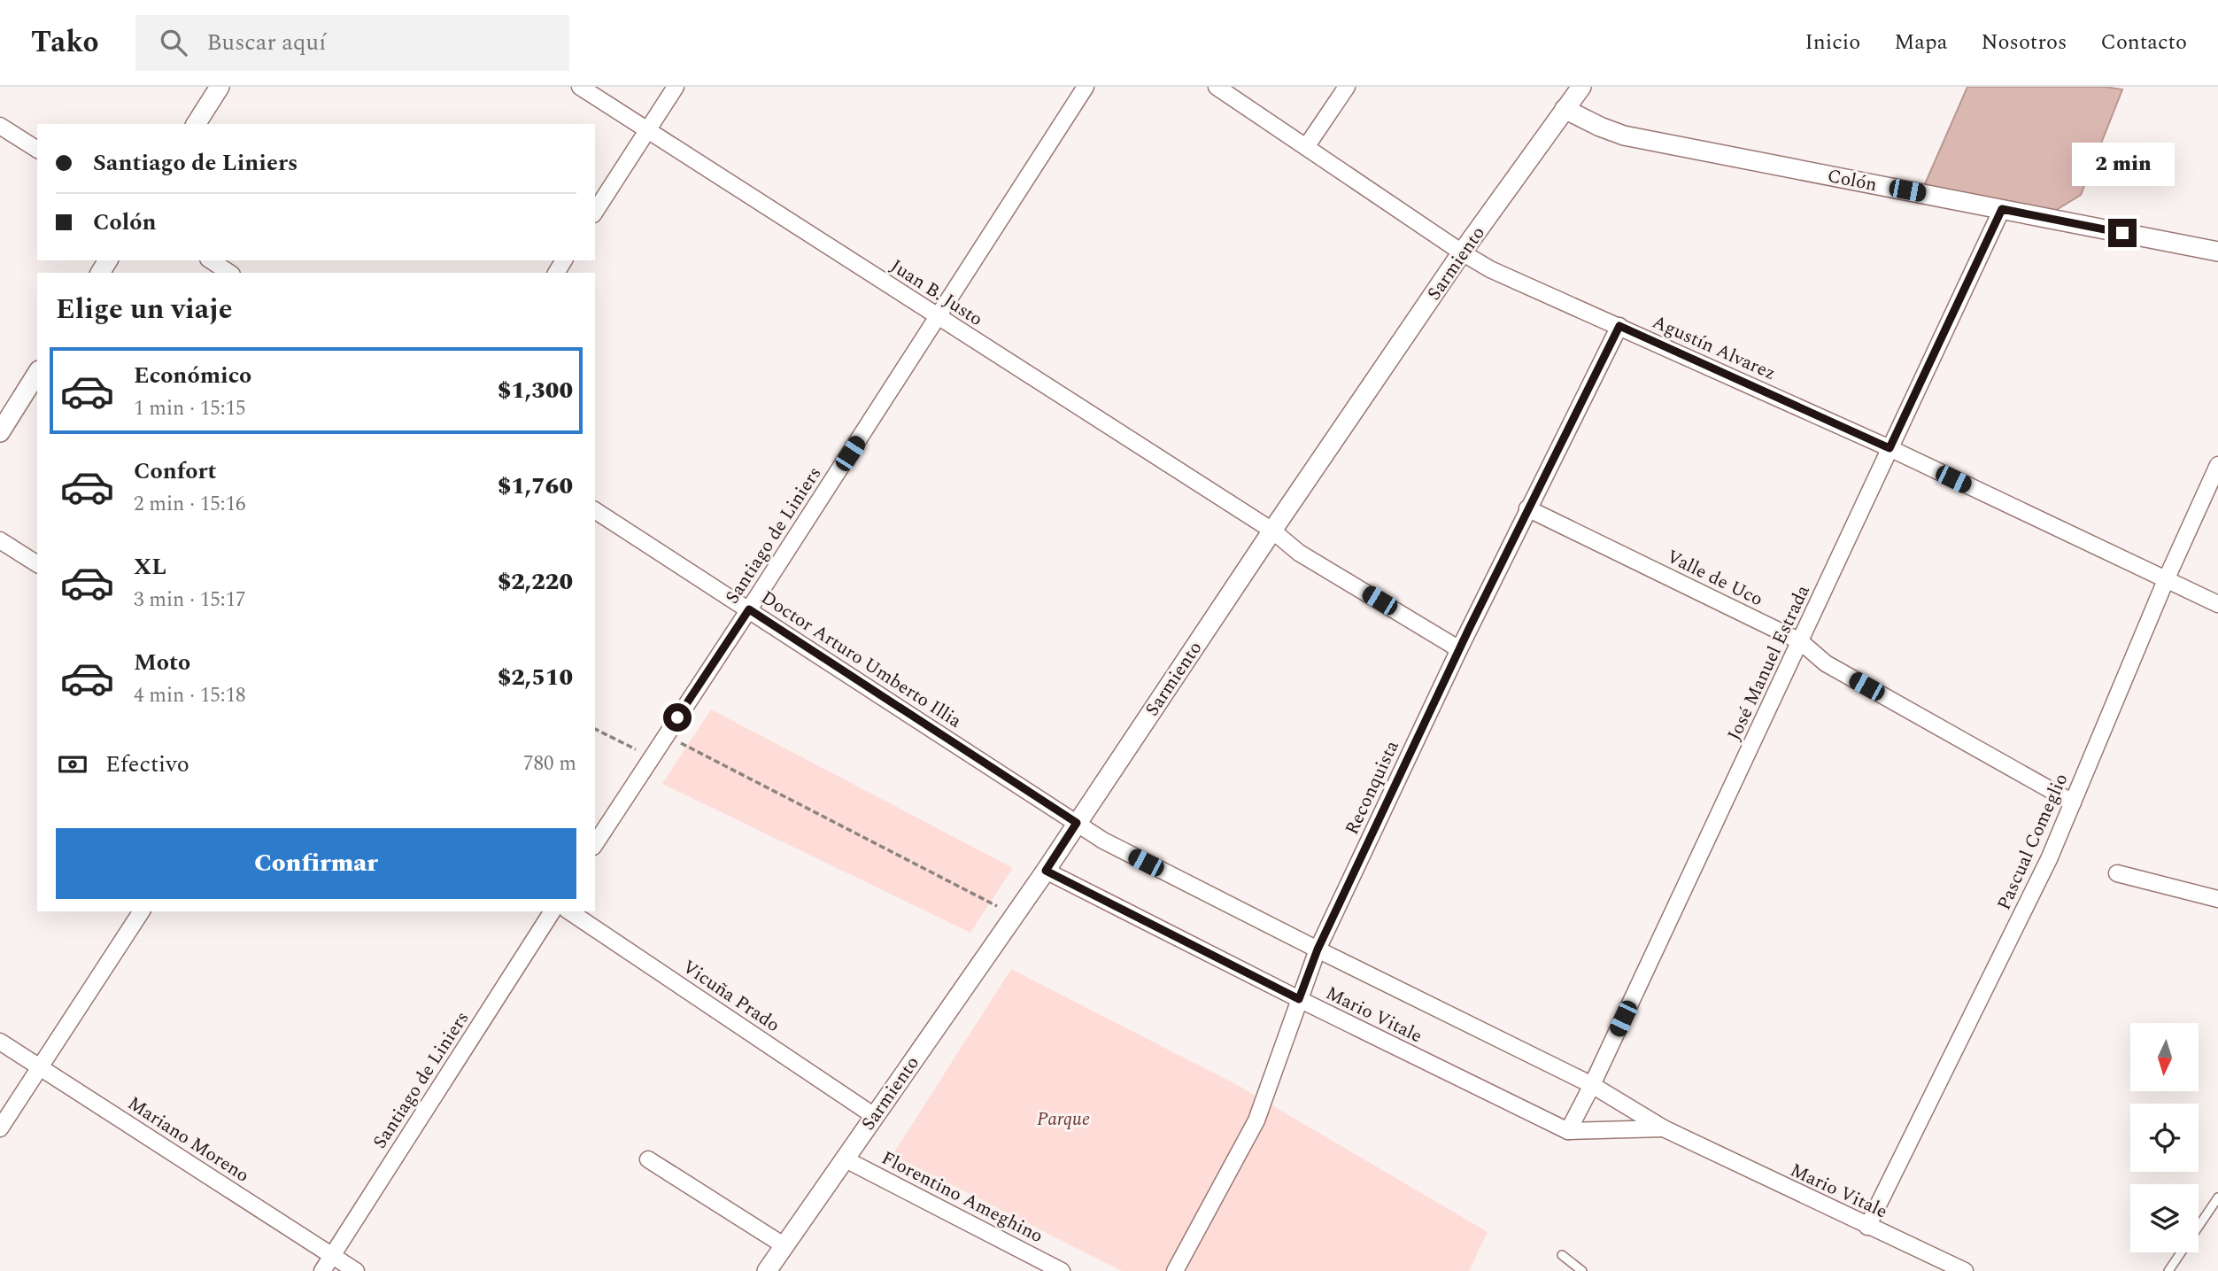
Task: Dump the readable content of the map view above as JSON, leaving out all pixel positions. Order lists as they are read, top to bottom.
{
  "streets": {
    "street": [
      "Colón",
      "Sarmiento",
      "Juan B. Justo",
      "Agustín Alvarez",
      "Santiago de Liniers",
      "Valle de Uco",
      "Doctor Arturo Umberto Illia",
      "José Manuel Estrada",
      "Reconquista",
      "Pascual Comeglio",
      "Vicuña Prado",
      "Mario Vitale",
      "Mariano Moreno",
      "Florentino Ameghino"
    ]
  },
  "crossings": [
    ["Colón", "Sarmiento"],
    ["Colón", "José Manuel Estrada"],
    ["Sarmiento", "Juan B. Justo"],
    ["Sarmiento", "Agustín Alvarez"],
    ["Sarmiento", "Doctor Arturo Umberto Illia"],
    ["Sarmiento", "Vicuña Prado"],
    ["Sarmiento", "Mario Vitale"],
    ["Sarmiento", "Florentino Ameghino"],
    ["Juan B. Justo", "Santiago de Liniers"],
    ["Juan B. Justo", "Reconquista"],
    ["Agustín Alvarez", "José Manuel Estrada"],
    ["Agustín Alvarez", "Reconquista"],
    ["Agustín Alvarez", "Pascual Comeglio"],
    ["Santiago de Liniers", "Doctor Arturo Umberto Illia"],
    ["Santiago de Liniers", "Mariano Moreno"],
    ["Valle de Uco", "José Manuel Estrada"],
    ["Valle de Uco", "Reconquista"],
    ["Valle de Uco", "Pascual Comeglio"],
    ["Doctor Arturo Umberto Illia", "Mario Vitale"],
    ["José Manuel Estrada", "Mario Vitale"],
    ["Reconquista", "Mario Vitale"],
    ["Pascual Comeglio", "Mario Vitale"]
  ],
  "parks": ["Parque"],
  "north": "bottom",
  "page": {
    "header": "Tako",
    "search": "Buscar aquí",
    "nav": [
      "Inicio",
      "Mapa",
      "Nosotros",
      "Contacto"
    ],
    "banner": ["Santiago de Liniers", "Colón"],
    "bubble": "2 min",
    "heading": "Elige un viaje",
    "list": [
      {
        "name": "Económico",
        "note": "1 min · 15:15",
        "value": "$1,300"
      },
      {
        "name": "Confort",
        "note": "2 min · 15:16",
        "value": "$1,760"
      },
      {
        "name": "XL",
        "note": "3 min · 15:17",
        "value": "$2,220"
      },
      {
        "name": "Moto",
        "note": "4 min · 15:18",
        "value": "$2,510"
      }
    ],
    "pay": ["Efectivo", "780 m"],
    "buttons": "Confirmar"
  }
}
